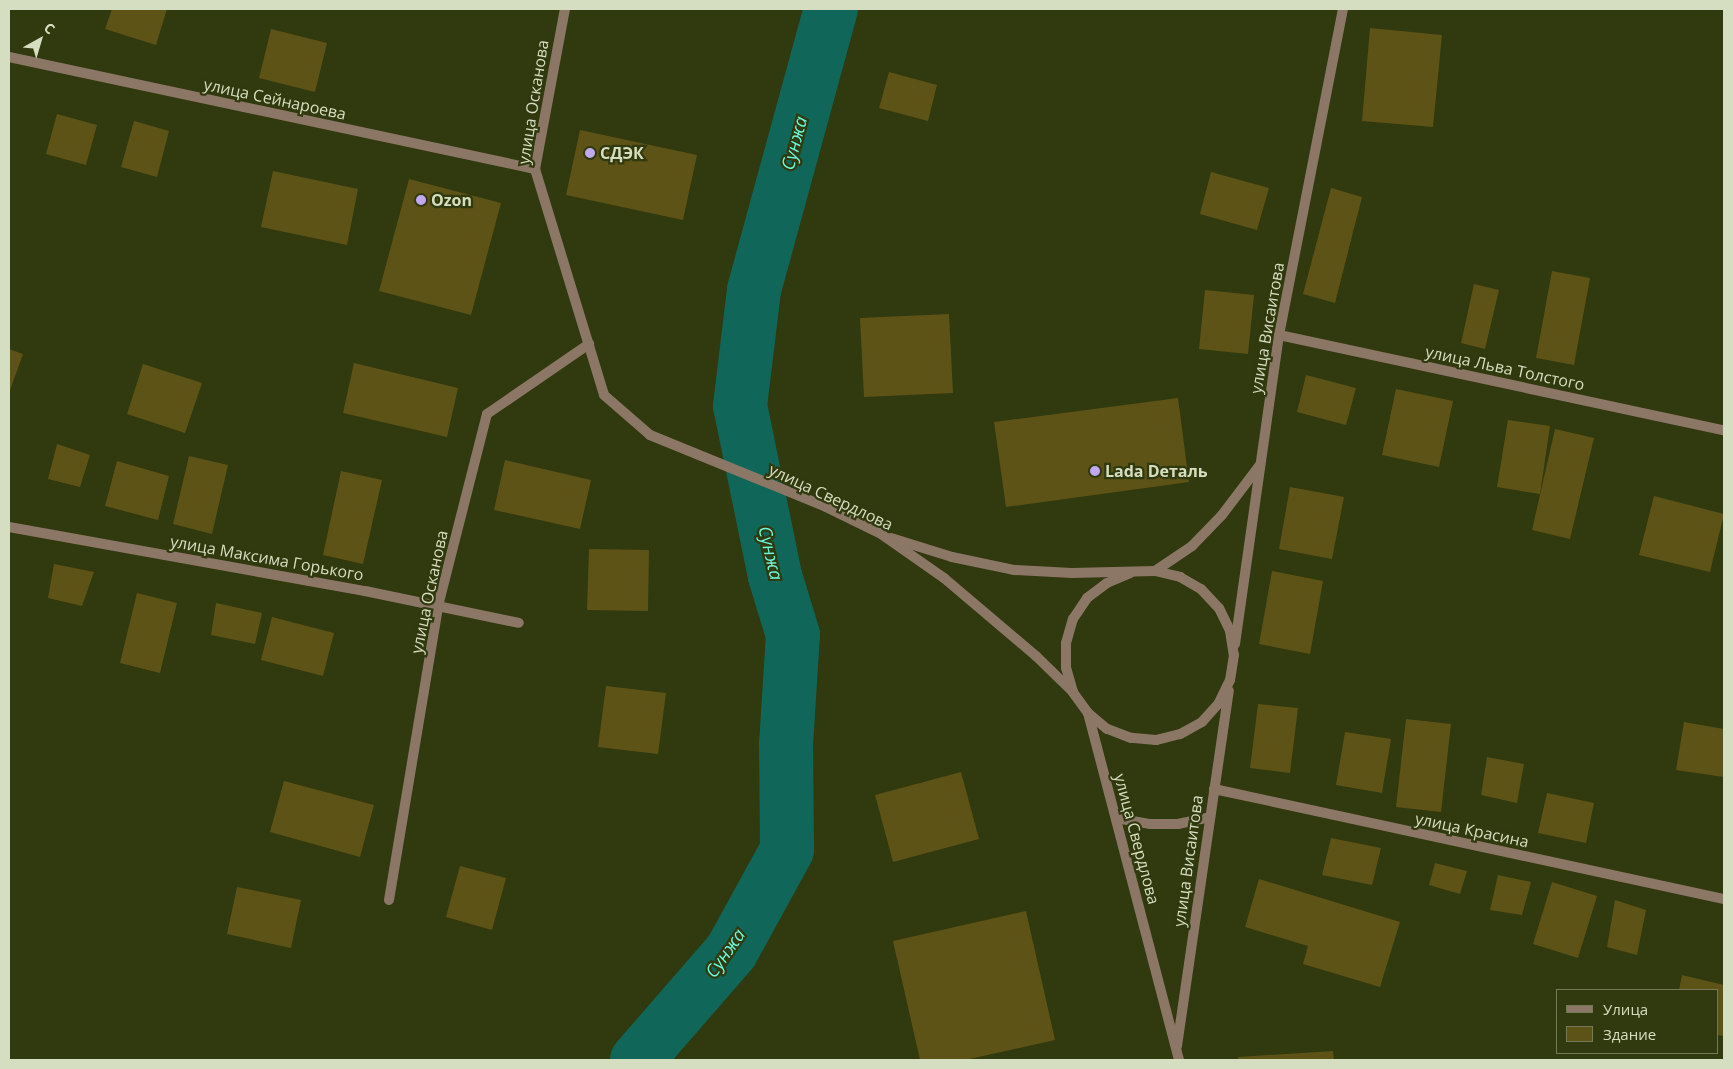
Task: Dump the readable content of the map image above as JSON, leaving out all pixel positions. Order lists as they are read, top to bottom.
{
  "streets": {
    "street": [
      "улица Сейнароева",
      "улица Осканова",
      "улица Висаитова",
      "улица Льва Толстого",
      "улица Свердлова",
      "улица Максима Горького",
      "улица Красина"
    ]
  },
  "crossings": [
    ["улица Сейнароева", "улица Осканова"],
    ["улица Осканова", "улица Свердлова"],
    ["улица Осканова", "улица Максима Горького"],
    ["улица Висаитова", "улица Льва Толстого"],
    ["улица Висаитова", "улица Свердлова"],
    ["улица Висаитова", "улица Красина"]
  ],
  "water": ["Сунжа"],
  "places": ["СДЭК", "Ozon", "Lada Dеталь"],
  "legend": ["Улица", "Здание"],
  "north": "top right"
}
